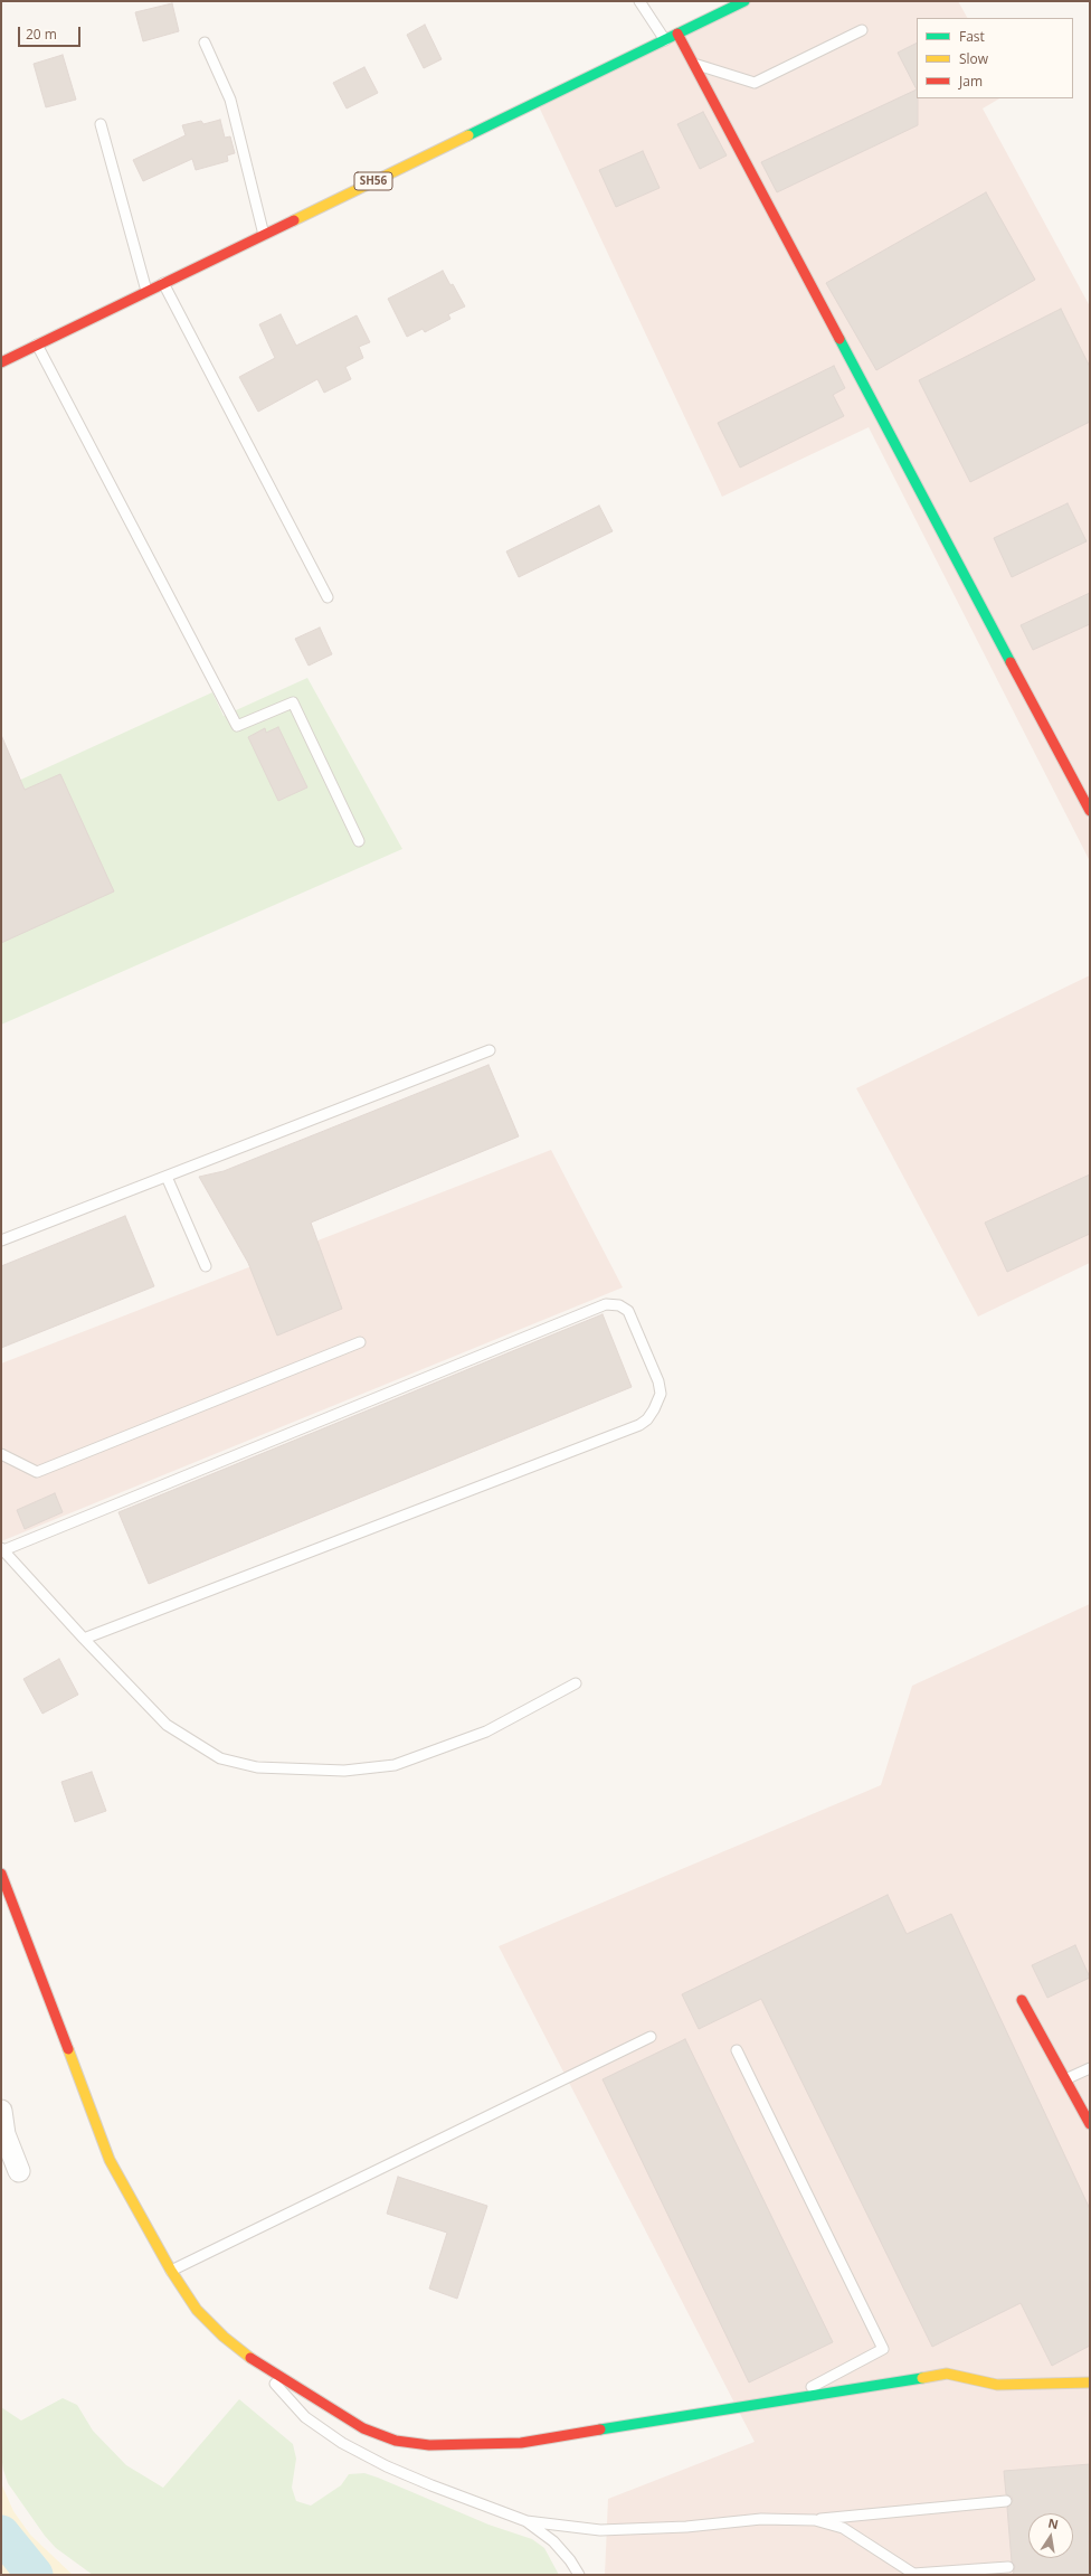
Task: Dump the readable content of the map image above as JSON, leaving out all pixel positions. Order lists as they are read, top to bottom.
{
  "streets": {
    "street": ["SH56"]
  },
  "legend": ["Fast", "Slow", "Jam"],
  "scale_bar": "20 m",
  "north": "top"
}
